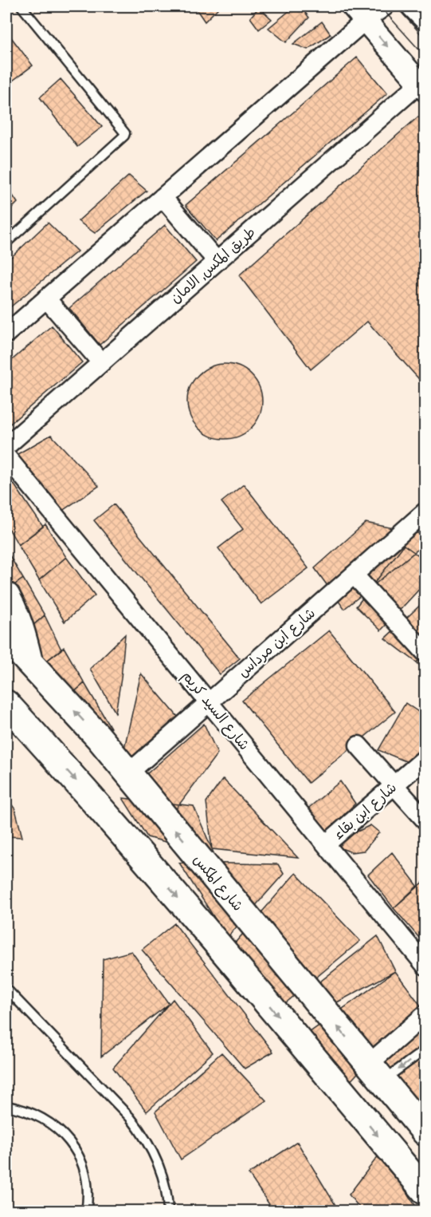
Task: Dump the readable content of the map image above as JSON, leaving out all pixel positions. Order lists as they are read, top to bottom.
{
  "streets": {
    "main road": ["شارع المكس"],
    "street": [
      "طريق المكس, الامان",
      "شارع ابن مرداس",
      "شارع السيد كريم",
      "شارع ابن بقاء"
    ]
  },
  "crossings": [
    ["شارع ابن مرداس", "شارع السيد كريم"],
    ["شارع ابن مرداس", "شارع المكس"],
    ["شارع السيد كريم", "شارع ابن بقاء"]
  ]
}
